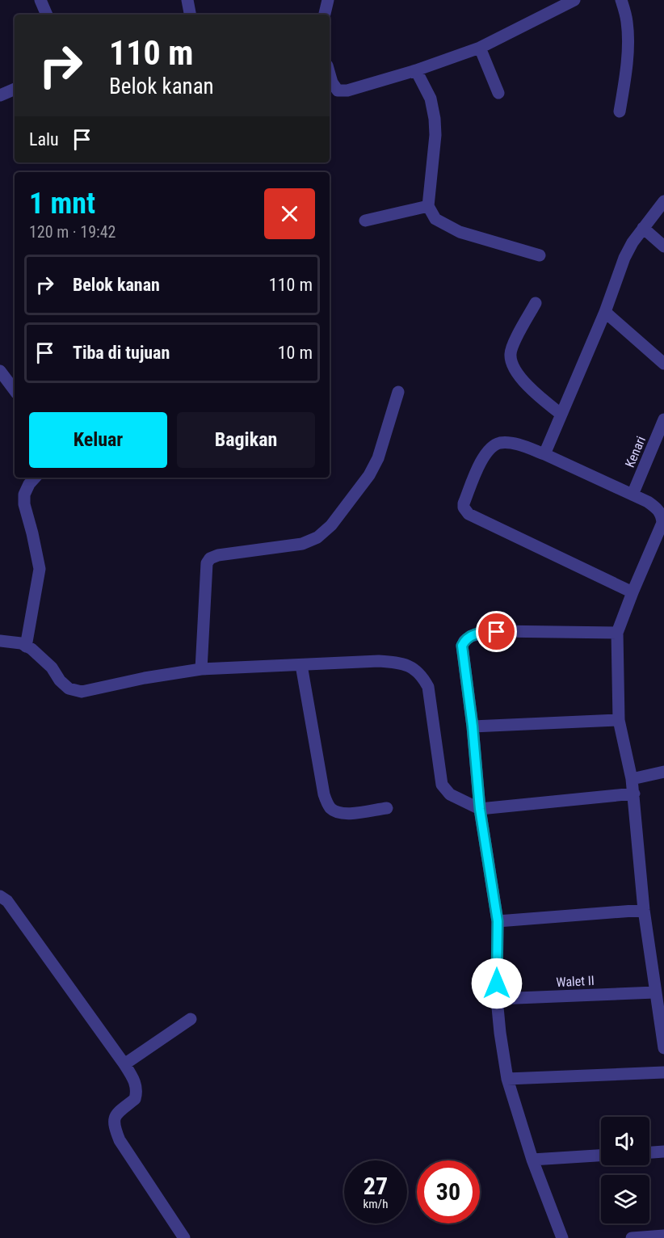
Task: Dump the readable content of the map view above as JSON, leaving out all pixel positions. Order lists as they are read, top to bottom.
{
  "streets": {
    "street": ["Kenari", "Walet II"]
  },
  "page": {
    "turn": ["110 m", "Belok kanan"],
    "then": "Lalu",
    "heading": ["1 mnt", "120 m · 19:42"],
    "list": [
      {
        "name": "Belok kanan",
        "value": "110 m"
      },
      {
        "name": "Tiba di tujuan",
        "value": "10 m"
      }
    ],
    "buttons": ["Keluar", "Bagikan"],
    "speed": "27 km/h",
    "limit": "30"
  }
}
